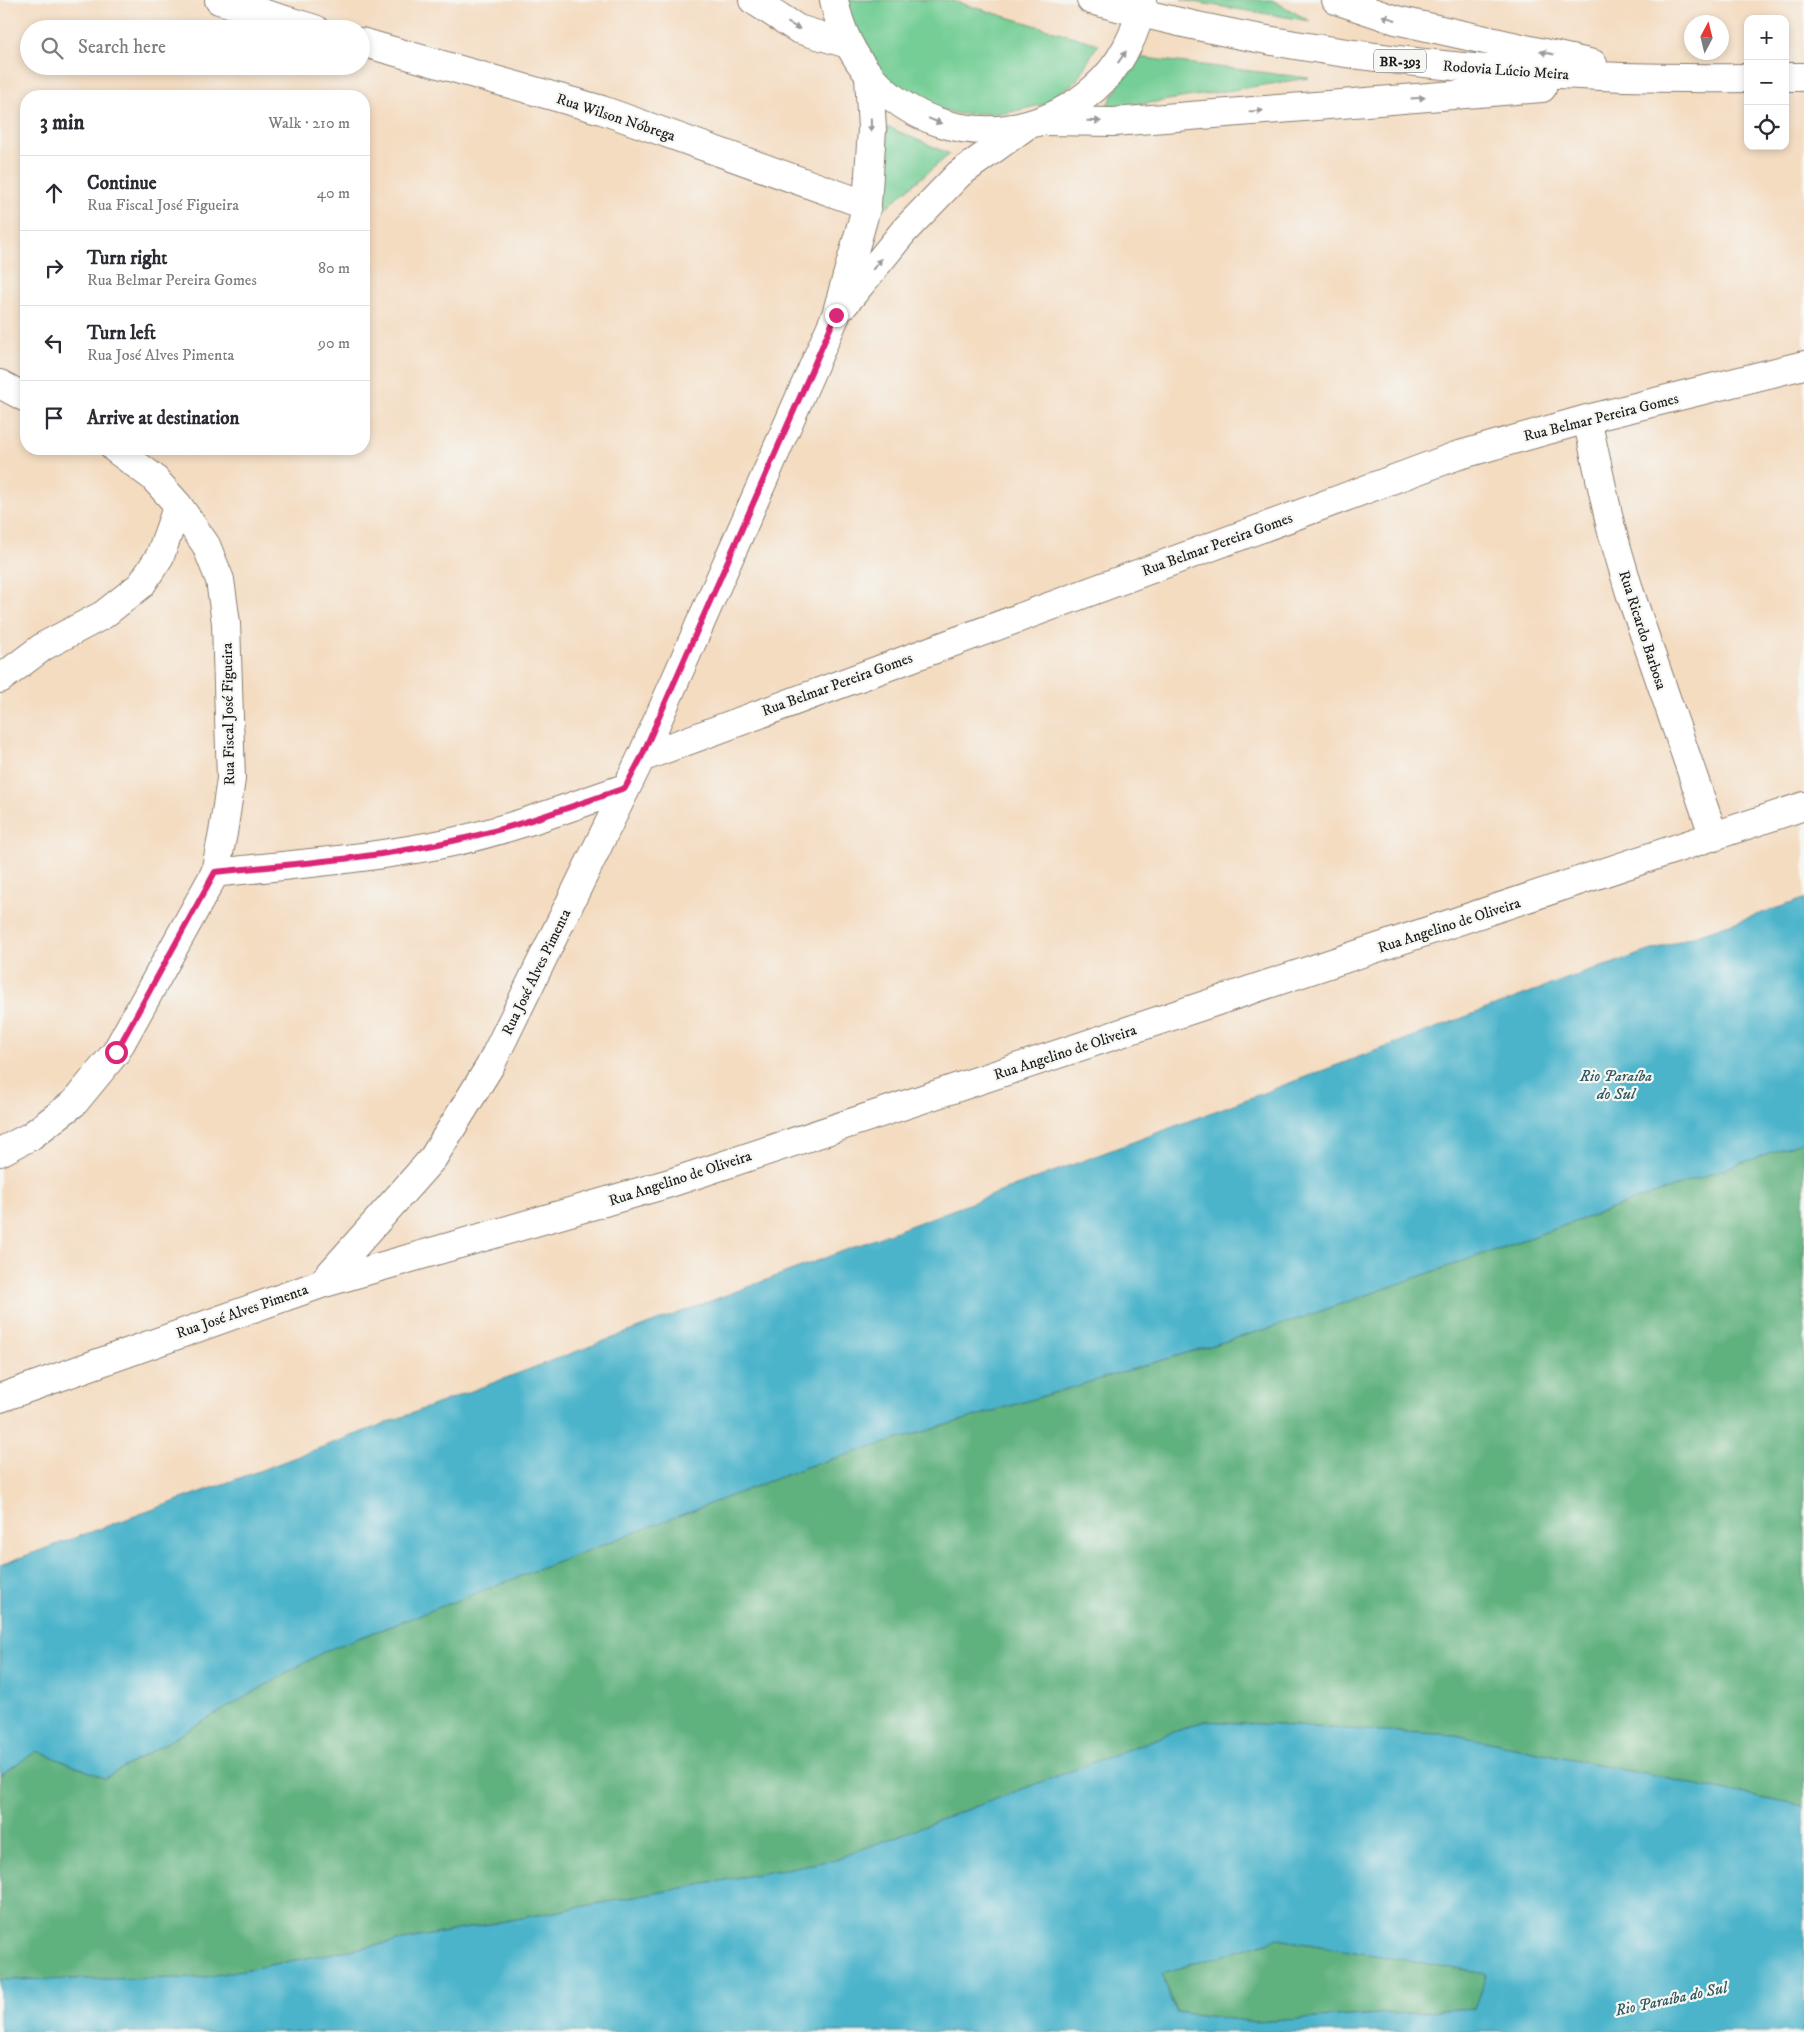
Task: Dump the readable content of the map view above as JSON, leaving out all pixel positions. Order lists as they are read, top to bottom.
{
  "streets": {
    "main road": [
      "BR-393",
      "Rodovia Lúcio Meira",
      "Rua Wilson Nóbrega",
      "Rua Belmar Pereira Gomes",
      "Rua Ricardo Barbosa",
      "Rua Fiscal José Figueira",
      "Rua Angelino de Oliveira",
      "Rua José Alves Pimenta"
    ]
  },
  "crossings": [
    ["Rua Wilson Nóbrega", "Rua José Alves Pimenta"],
    ["Rua Belmar Pereira Gomes", "Rua Ricardo Barbosa"],
    ["Rua Belmar Pereira Gomes", "Rua José Alves Pimenta"],
    ["Rua Ricardo Barbosa", "Rua Angelino de Oliveira"],
    ["Rua Angelino de Oliveira", "Rua José Alves Pimenta"]
  ],
  "water": ["Rio Paraíba do Sul"],
  "north": "top",
  "page": {
    "map_buttons": ["+", "−"],
    "search": "Search here",
    "heading": ["3 min", "Walk · 210 m"],
    "list": [
      ["Continue", "Rua Fiscal José Figueira", "40 m"],
      ["Turn right", "Rua Belmar Pereira Gomes", "80 m"],
      ["Turn left", "Rua José Alves Pimenta", "90 m"],
      "Arrive at destination"
    ]
  }
}
